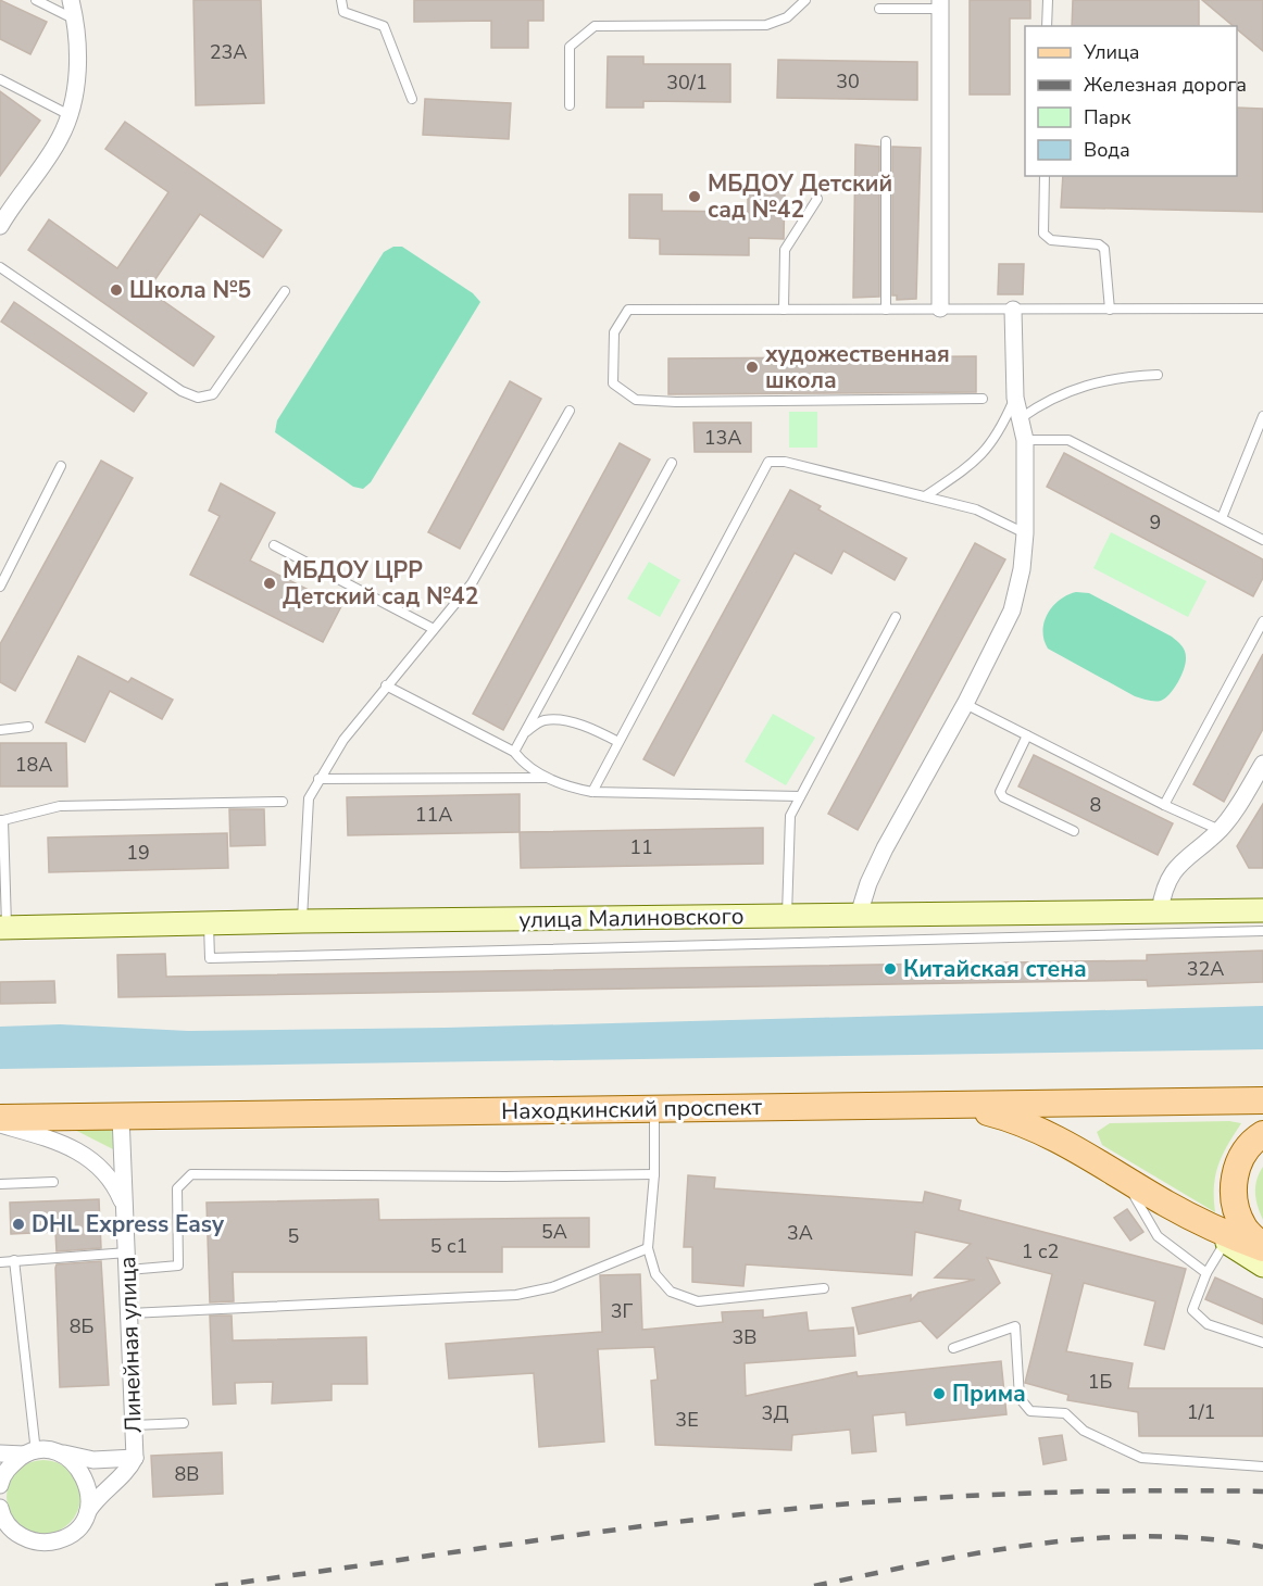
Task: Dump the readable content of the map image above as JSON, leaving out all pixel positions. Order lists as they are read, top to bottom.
{
  "streets": {
    "main road": ["улица Малиновского", "Находкинский проспект"],
    "street": ["Линейная улица"]
  },
  "crossings": [
    ["Находкинский проспект", "Линейная улица"]
  ],
  "places": [
    "МБДОУ Детский сад №42",
    "Школа №5",
    "художественная школа",
    "МБДОУ ЦРР Детский сад №42",
    "Китайская стена",
    "DHL Express Easy",
    "Прима"
  ],
  "house_numbers": [
    "23А",
    "30",
    "30/1",
    "13А",
    "9",
    "18А",
    "8",
    "11А",
    "11",
    "19",
    "32А",
    "5А",
    "3А",
    "5",
    "5 с1",
    "1 с2",
    "3Г",
    "8Б",
    "3В",
    "1Б",
    "1/1",
    "3Д",
    "3Е",
    "8В"
  ],
  "legend": [
    "Улица",
    "Железная дорога",
    "Парк",
    "Вода"
  ]
}
